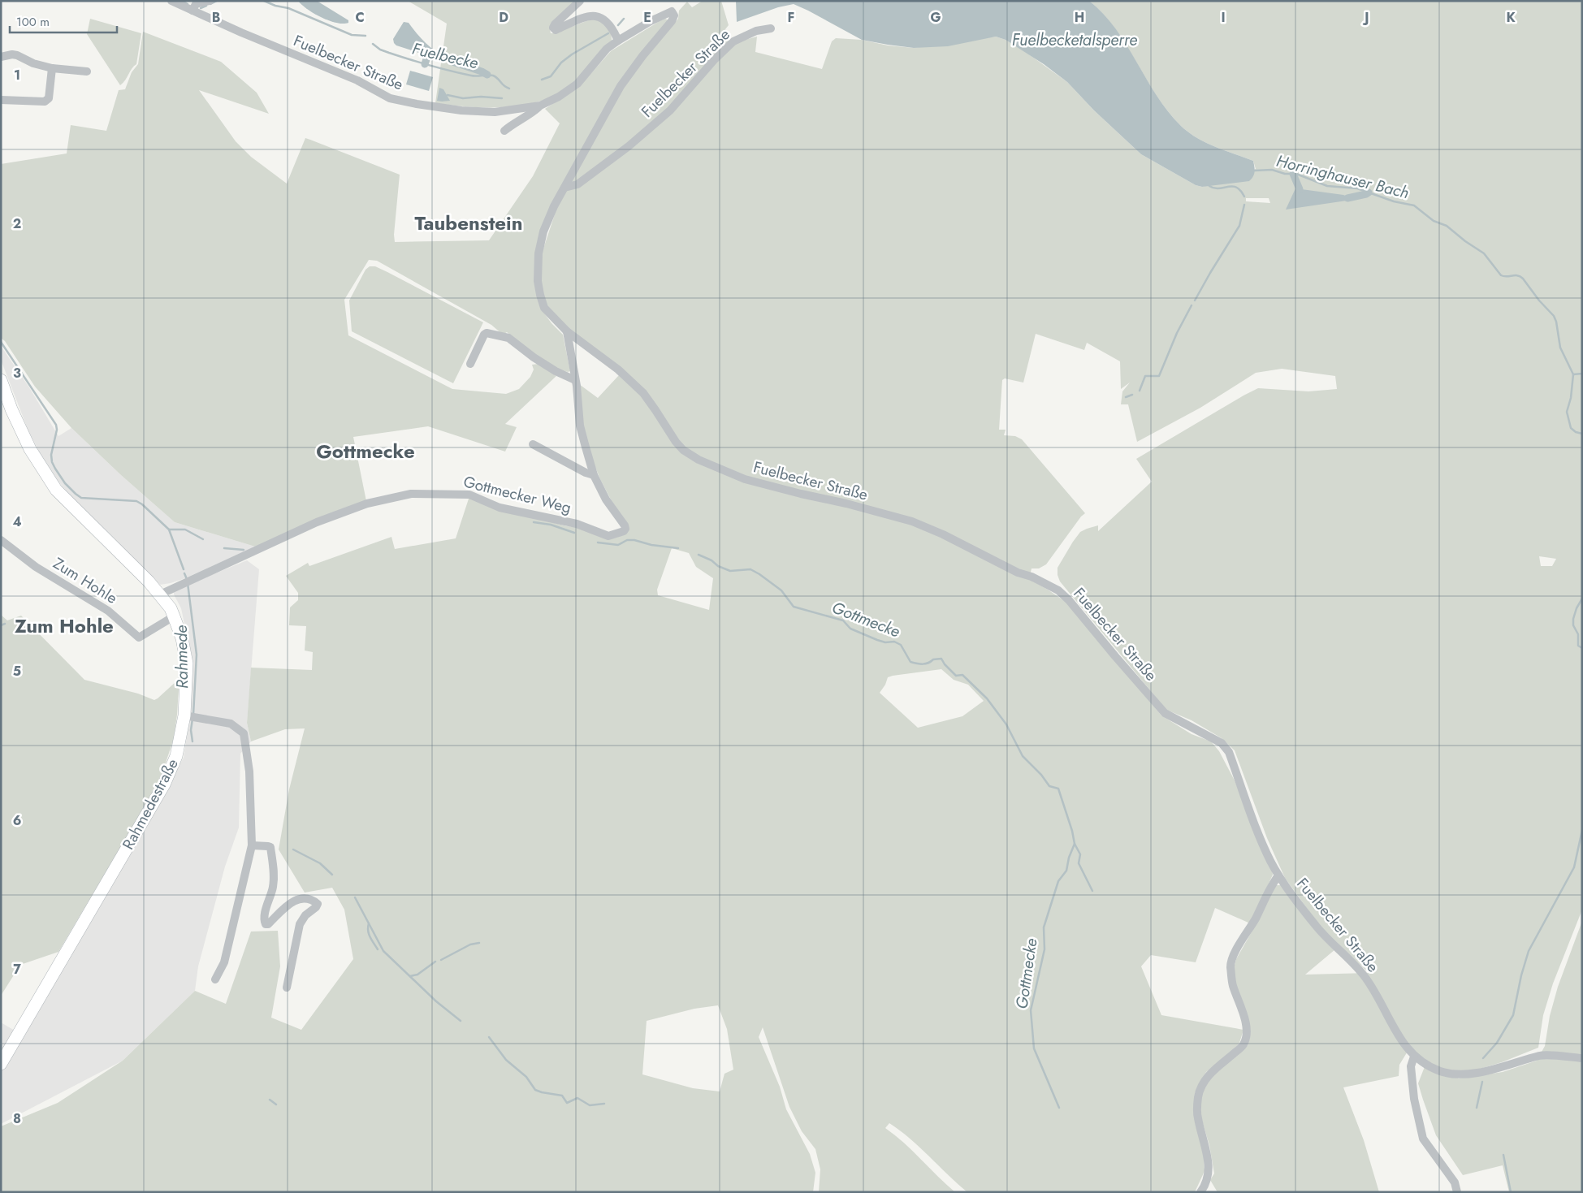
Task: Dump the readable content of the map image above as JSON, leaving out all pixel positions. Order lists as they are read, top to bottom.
{
  "streets": {
    "main road": ["Rahmedestraße"],
    "street": ["Fuelbecker Straße", "Gottmecker Weg", "Zum Hohle"]
  },
  "crossings": [
    ["Fuelbecker Straße", "Gottmecker Weg"],
    ["Gottmecker Weg", "Rahmedestraße"],
    ["Zum Hohle", "Rahmedestraße"]
  ],
  "districts": ["Taubenstein", "Gottmecke", "Zum Hohle"],
  "water": [
    "Fuelbecketalsperre",
    "Fuelbecke",
    "Horringhauser Bach",
    "Gottmecke",
    "Rahmede"
  ],
  "scale_bar": "100 m",
  "grid": {
    "columns": [
      "B",
      "C",
      "D",
      "E",
      "F",
      "G",
      "H",
      "I",
      "J",
      "K"
    ],
    "rows": [
      "1",
      "2",
      "3",
      "4",
      "5",
      "6",
      "7",
      "8"
    ]
  }
}
